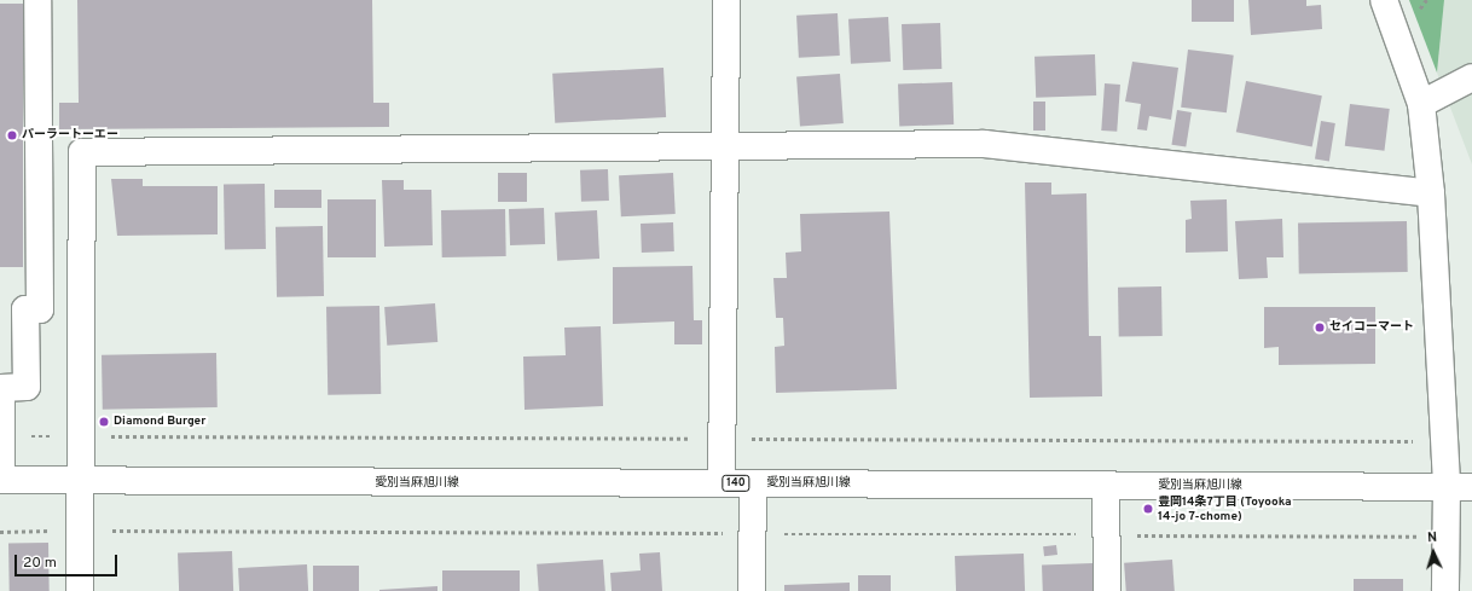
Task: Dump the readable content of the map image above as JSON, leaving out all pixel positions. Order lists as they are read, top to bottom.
{
  "streets": {
    "street": ["愛別当麻旭川線", "140"]
  },
  "places": [
    "パーラートーエー",
    "セイコーマート",
    "Diamond Burger",
    "豊岡14条7丁目 (Toyooka 14-jo 7-chome)"
  ],
  "scale_bar": "20 m",
  "north": "top"
}
